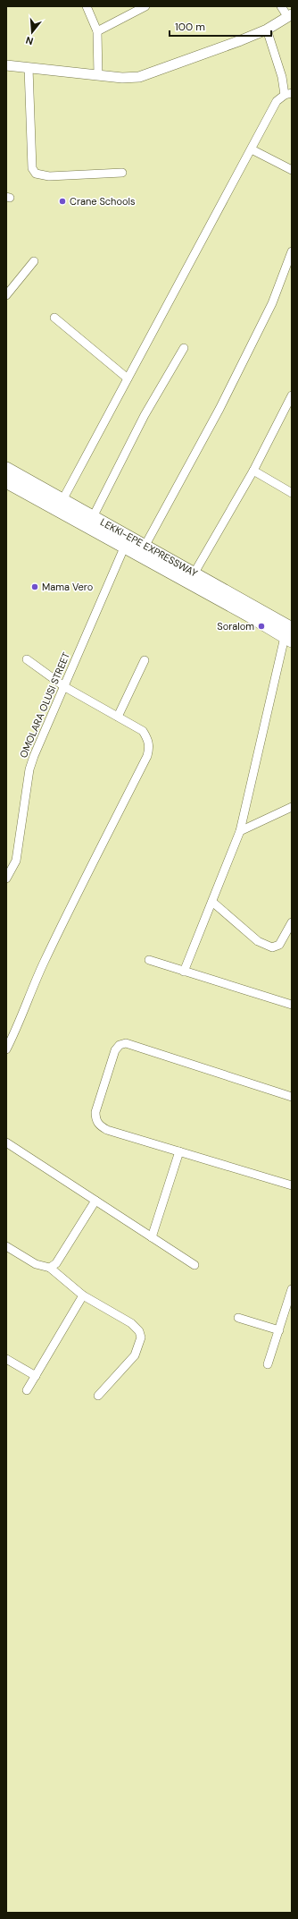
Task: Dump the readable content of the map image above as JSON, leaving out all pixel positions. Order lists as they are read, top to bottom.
{
  "streets": {
    "highway": ["LEKKI-EPE EXPRESSWAY"],
    "street": ["OMOLARA OLUSI STREET"]
  },
  "crossings": [
    ["LEKKI-EPE EXPRESSWAY", "OMOLARA OLUSI STREET"]
  ],
  "places": ["Crane Schools", "Mama Vero", "Soralom"],
  "scale_bar": "100 m",
  "north": "bottom"
}
